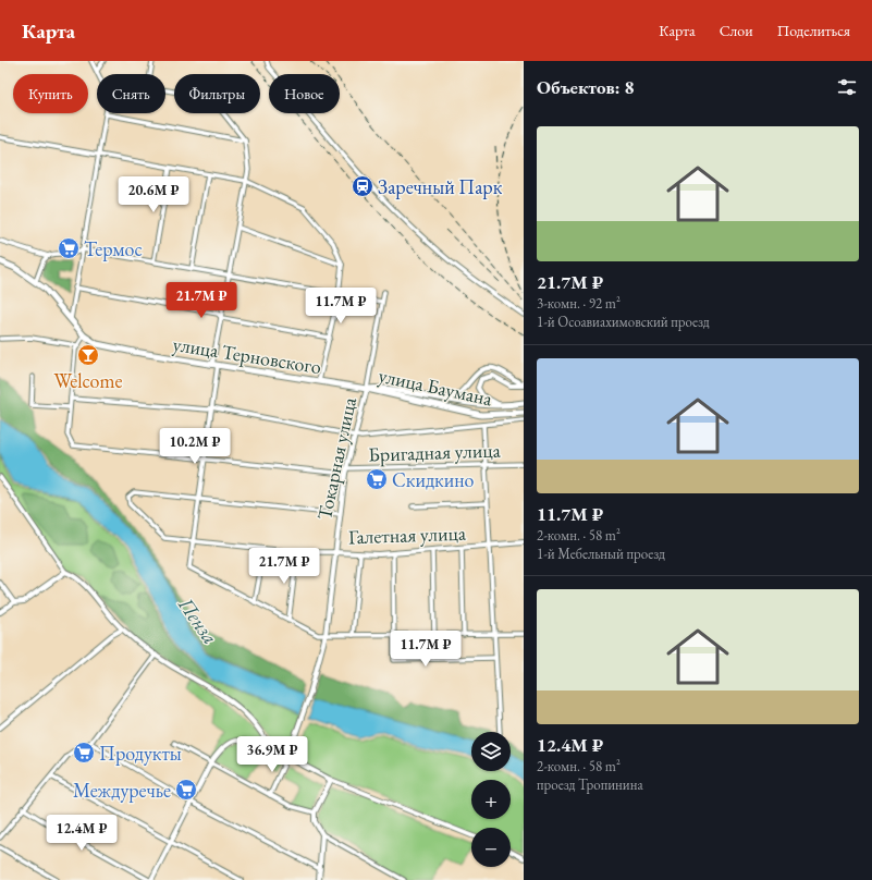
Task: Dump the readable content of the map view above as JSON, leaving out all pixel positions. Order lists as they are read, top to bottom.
{
  "streets": {
    "main road": ["улица Терновского", "улица Баумана"],
    "street": ["Бригадная улица", "Токарная улица", "Галетная улица"]
  },
  "crossings": [
    ["улица Терновского", "улица Баумана"],
    ["улица Терновского", "Токарная улица"],
    ["улица Баумана", "Токарная улица"],
    ["Бригадная улица", "Токарная улица"],
    ["Токарная улица", "Галетная улица"]
  ],
  "water": ["Пенза"],
  "places": {
    "station": ["Заречный Парк"],
    "supermarket": [
      "Термос",
      "Скидкино",
      "Продукты",
      "Междуречье"
    ],
    "bar": ["Welcome"]
  },
  "page": {
    "header": "Карта",
    "nav": ["Карта", "Слои", "Поделиться"],
    "heading": "Объектов: 8",
    "chip": [
      "Купить",
      "Снять",
      "Фильтры",
      "Новое"
    ],
    "list": [
      {
        "name": "21.7M ₽",
        "note": "3-комн. · 92 m² · 1-й Осоавиахимовский проезд"
      },
      {
        "name": "11.7M ₽",
        "note": "2-комн. · 58 m² · 1-й Мебельный проезд"
      },
      {
        "name": "12.4M ₽",
        "note": "2-комн. · 58 m² · проезд Тропинина"
      }
    ],
    "price": [
      "20.6M ₽",
      "21.7M ₽",
      "11.7M ₽",
      "10.2M ₽",
      "21.7M ₽",
      "11.7M ₽",
      "36.9M ₽",
      "12.4M ₽"
    ],
    "map_buttons": ["+", "−"]
  }
}
